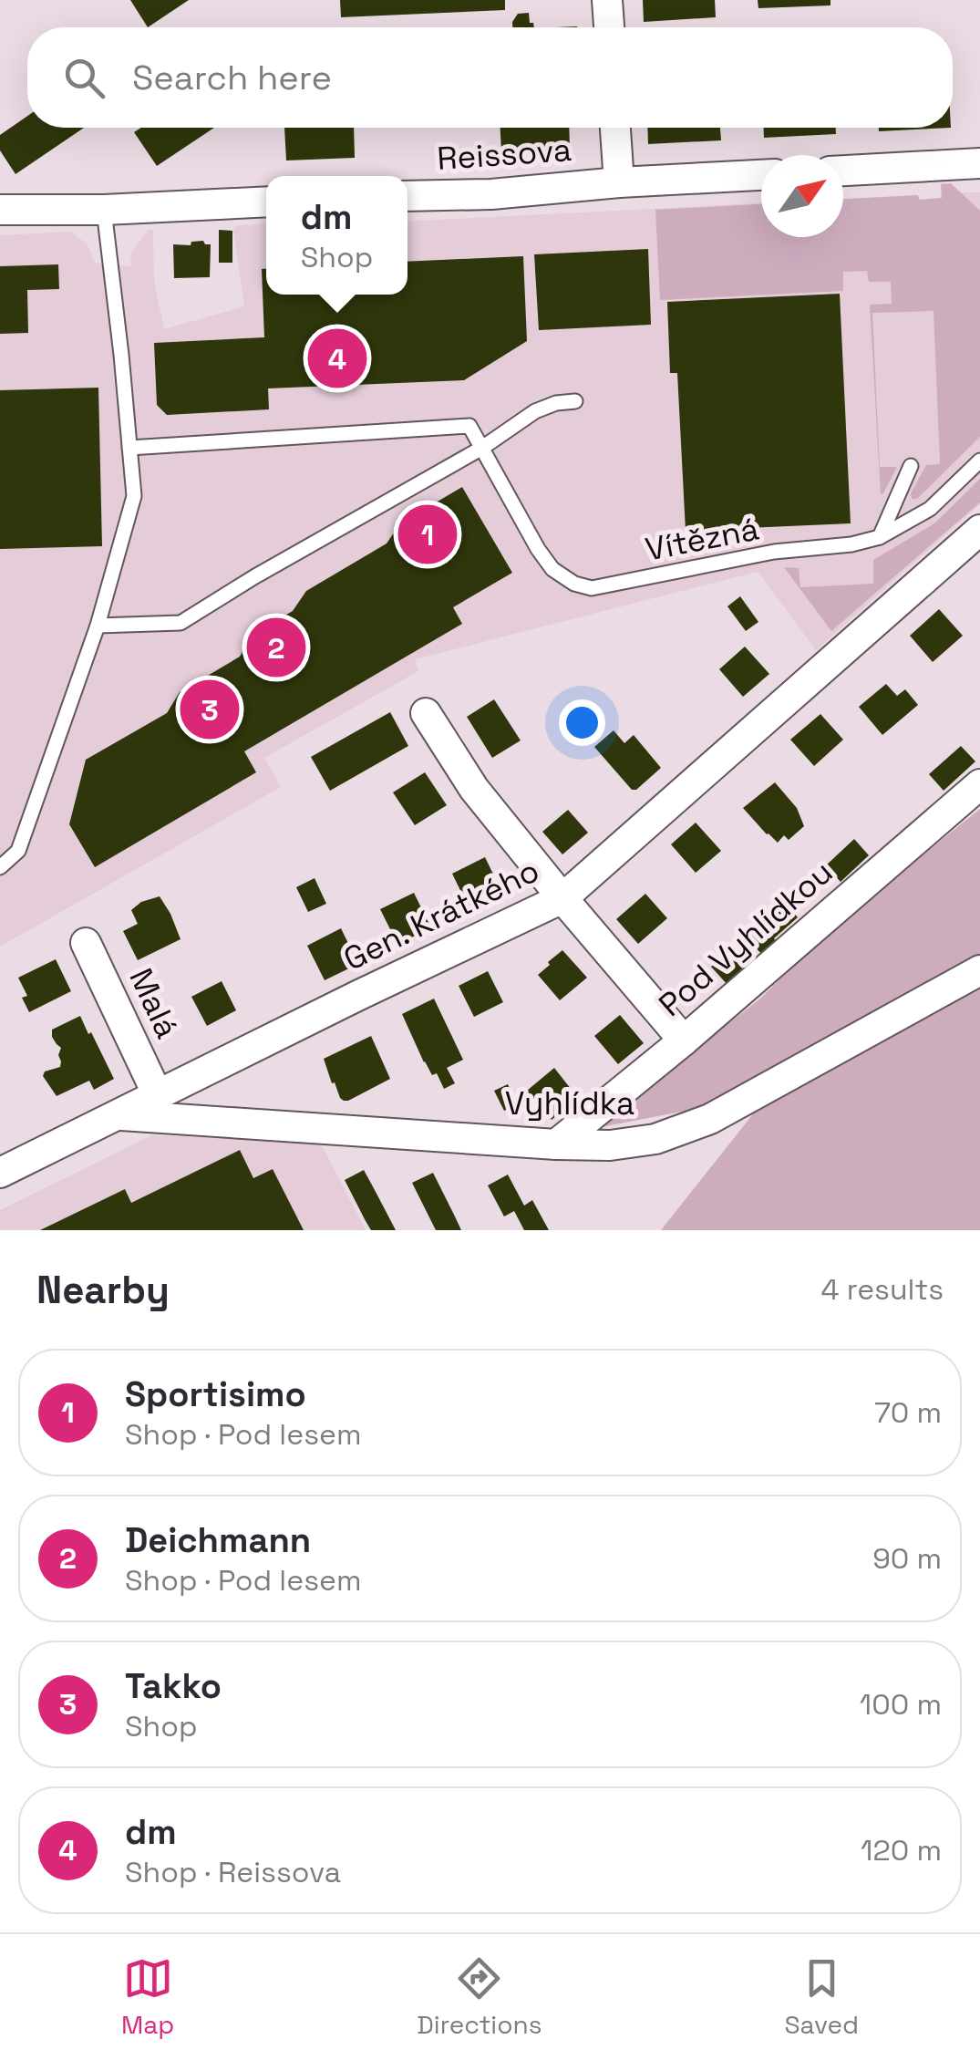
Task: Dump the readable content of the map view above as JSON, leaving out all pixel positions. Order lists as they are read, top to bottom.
{
  "streets": {
    "street": [
      "Reissova",
      "Gen. Krátkého",
      "Pod Vyhlídkou",
      "Malá",
      "Vyhlídka"
    ],
    "lane": ["Vítězná"]
  },
  "crossings": [
    ["Gen. Krátkého", "Malá"],
    ["Gen. Krátkého", "Vyhlídka"],
    ["Pod Vyhlídkou", "Vyhlídka"]
  ],
  "north": "top right",
  "page": {
    "search": "Search here",
    "popup": ["dm", "Shop"],
    "pins": [
      "4",
      "1",
      "2",
      "3"
    ],
    "heading": ["Nearby", "4 results"],
    "list": [
      {
        "mark": "1",
        "name": "Sportisimo",
        "note": "Shop · Pod lesem",
        "value": "70 m"
      },
      {
        "mark": "2",
        "name": "Deichmann",
        "note": "Shop · Pod lesem",
        "value": "90 m"
      },
      {
        "mark": "3",
        "name": "Takko",
        "note": "Shop",
        "value": "100 m"
      },
      {
        "mark": "4",
        "name": "dm",
        "note": "Shop · Reissova",
        "value": "120 m"
      }
    ],
    "nav": ["Map", "Directions", "Saved"]
  }
}
